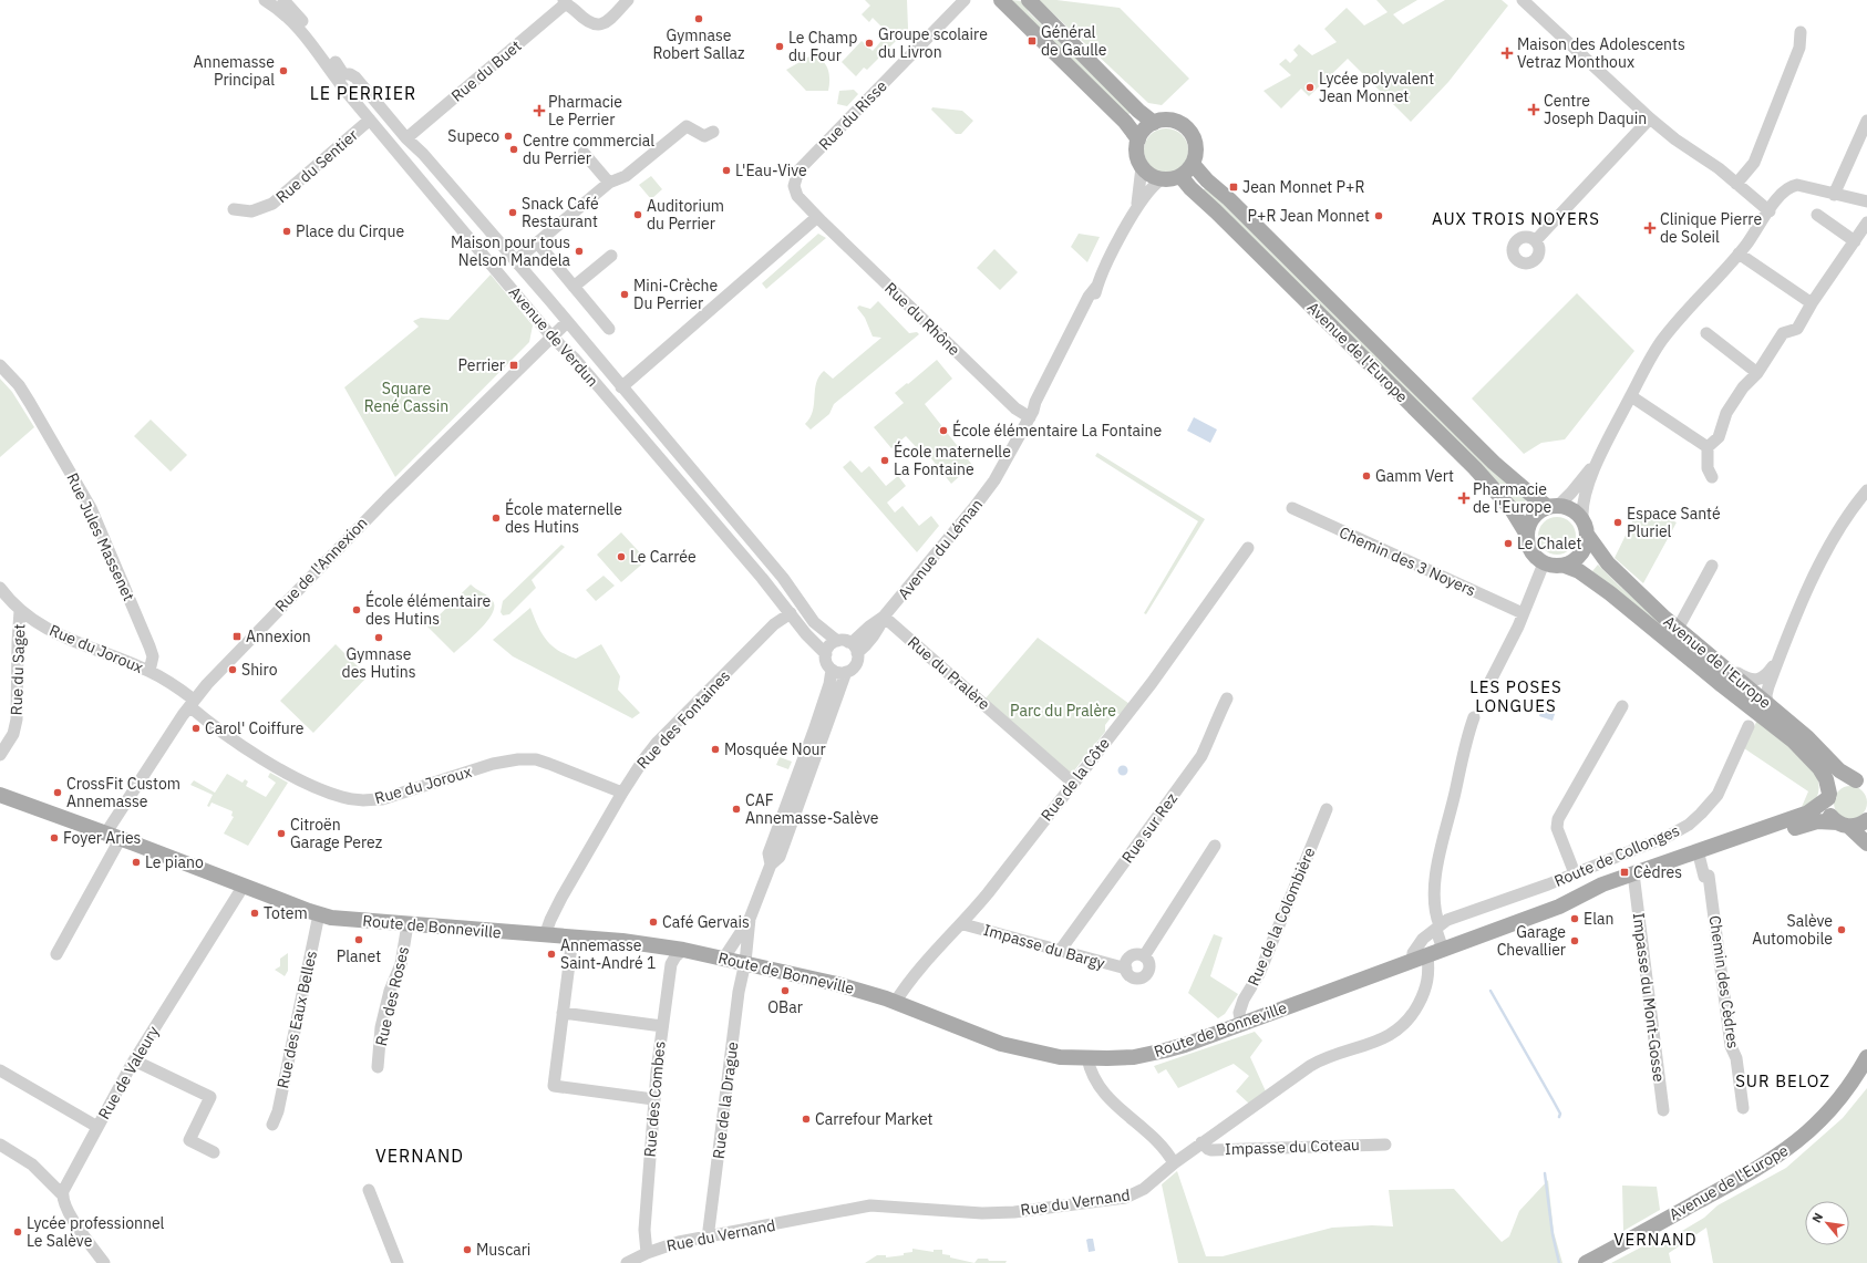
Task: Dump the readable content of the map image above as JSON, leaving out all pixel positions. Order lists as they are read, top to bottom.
{
  "streets": {
    "main road": ["Avenue de l'Europe", "Route de Bonneville"],
    "street": [
      "Rue du Buet",
      "Rue du Risse",
      "Rue du Sentier",
      "Rue du Rhône",
      "Avenue de Verdun",
      "Rue Jules Massenet",
      "Avenue du Léman",
      "Chemin des 3 Noyers",
      "Rue de l'Annexion",
      "Rue du Joroux",
      "Rue du Saget",
      "Rue du Pralère",
      "Rue des Fontaines",
      "Rue de la Côte",
      "Rue sur Rez",
      "Route de Collonges",
      "Rue de la Colombière",
      "Impasse du Bargy",
      "Chemin des Cèdres",
      "Rue des Roses",
      "Impasse du Mont-Gosse",
      "Rue des Eaux Belles",
      "Rue de Valeury",
      "Rue des Combes",
      "Rue de la Drague",
      "Impasse du Coteau",
      "Rue du Vernand"
    ]
  },
  "crossings": [
    ["Rue du Buet", "Avenue de Verdun"],
    ["Rue du Risse", "Rue du Rhône"],
    ["Rue du Sentier", "Avenue de Verdun"],
    ["Rue du Rhône", "Avenue du Léman"],
    ["Avenue de Verdun", "Avenue du Léman"],
    ["Avenue de Verdun", "Rue de l'Annexion"],
    ["Avenue de Verdun", "Rue des Fontaines"],
    ["Avenue de l'Europe", "Avenue du Léman"],
    ["Avenue de l'Europe", "Route de Bonneville"],
    ["Rue Jules Massenet", "Rue du Joroux"],
    ["Avenue du Léman", "Rue du Pralère"],
    ["Rue de l'Annexion", "Rue du Joroux"],
    ["Rue de l'Annexion", "Route de Bonneville"],
    ["Rue du Joroux", "Rue du Saget"],
    ["Rue du Joroux", "Rue des Fontaines"],
    ["Rue du Pralère", "Rue de la Côte"],
    ["Rue des Fontaines", "Route de Bonneville"],
    ["Rue de la Côte", "Route de Bonneville"],
    ["Rue de la Côte", "Impasse du Bargy"],
    ["Rue sur Rez", "Impasse du Bargy"],
    ["Route de Collonges", "Route de Bonneville"],
    ["Rue de la Colombière", "Route de Bonneville"],
    ["Route de Bonneville", "Chemin des Cèdres"],
    ["Route de Bonneville", "Rue des Roses"],
    ["Route de Bonneville", "Impasse du Mont-Gosse"],
    ["Route de Bonneville", "Rue des Eaux Belles"],
    ["Route de Bonneville", "Rue de Valeury"],
    ["Route de Bonneville", "Rue des Combes"],
    ["Route de Bonneville", "Rue de la Drague"],
    ["Route de Bonneville", "Rue du Vernand"],
    ["Rue des Combes", "Rue du Vernand"],
    ["Rue de la Drague", "Rue du Vernand"],
    ["Impasse du Coteau", "Rue du Vernand"]
  ],
  "districts": [
    "LE PERRIER",
    "AUX TROIS NOYERS",
    "LES POSES LONGUES",
    "SUR BELOZ",
    "VERNAND",
    "VERNAND"
  ],
  "parks": ["Square René Cassin", "Parc du Pralère"],
  "places": {
    "other": [
      "Gymnase Robert Sallaz",
      "Groupe scolaire du Livron",
      "Le Champ du Four",
      "Annemasse Principal",
      "Lycée polyvalent Jean Monnet",
      "Supeco",
      "Centre commercial du Perrier",
      "L'Eau-Vive",
      "Snack Café Restaurant",
      "Auditorium du Perrier",
      "P+R Jean Monnet",
      "Place du Cirque",
      "Maison pour tous Nelson Mandela",
      "Mini-Crèche Du Perrier",
      "École élémentaire La Fontaine",
      "École maternelle La Fontaine",
      "Gamm Vert",
      "École maternelle des Hutins",
      "Espace Santé Pluriel",
      "Le Chalet",
      "Le Carrée",
      "École élémentaire des Hutins",
      "Gymnase des Hutins",
      "Shiro",
      "Carol' Coiffure",
      "Mosquée Nour",
      "CrossFit Custom Annemasse",
      "CAF Annemasse-Salève",
      "Citroën Garage Perez",
      "Foyer Aries",
      "Le piano",
      "Totem",
      "Elan",
      "Café Gervais",
      "Salève Automobile",
      "Planet",
      "Garage Chevallier",
      "Annemasse Saint-André 1",
      "OBar",
      "Carrefour Market",
      "Lycée professionnel Le Salève",
      "Muscari"
    ],
    "transit": [
      "Général de Gaulle",
      "Jean Monnet P+R",
      "Perrier",
      "Annexion",
      "Cèdres"
    ],
    "health": [
      "Maison des Adolescents Vetraz Monthoux",
      "Centre Joseph Daquin",
      "Pharmacie Le Perrier",
      "Clinique Pierre de Soleil",
      "Pharmacie de l'Europe"
    ]
  },
  "north": "top left"
}
